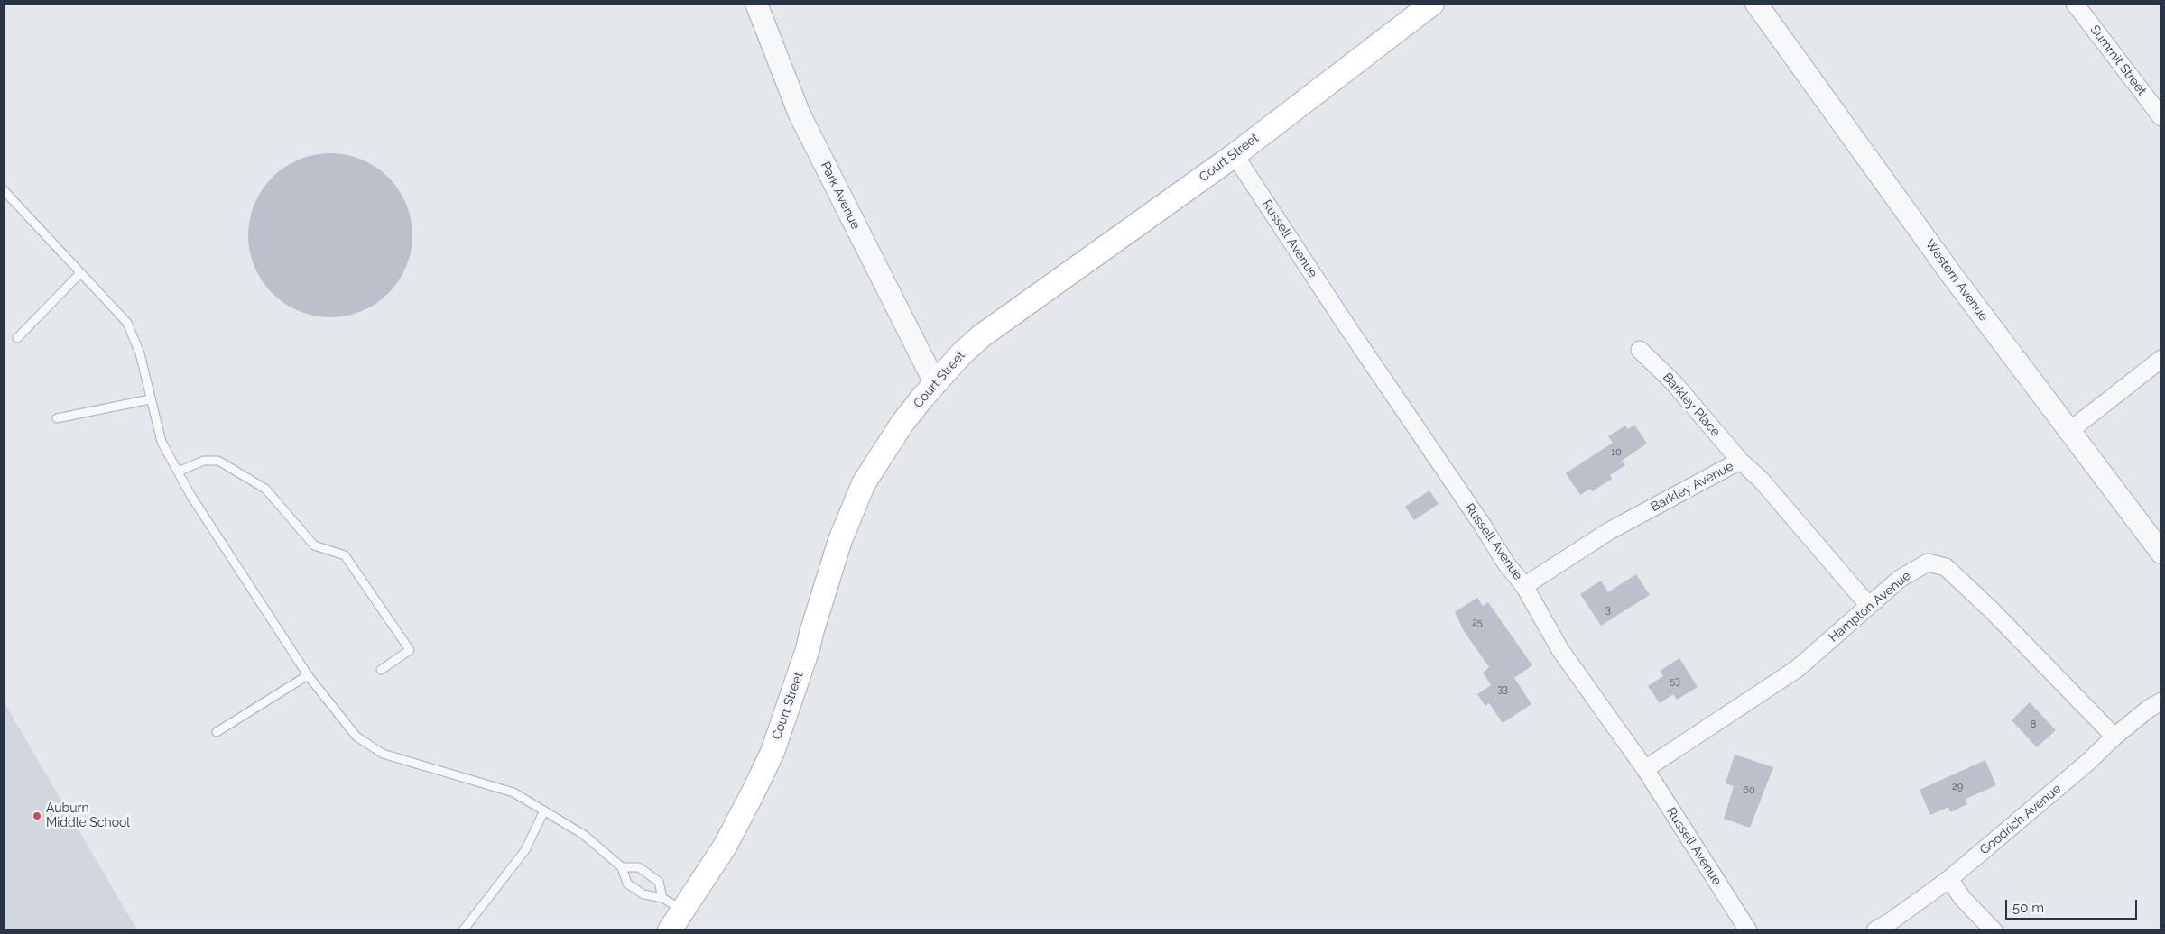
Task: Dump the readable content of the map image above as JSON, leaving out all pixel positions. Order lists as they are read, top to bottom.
{
  "streets": {
    "main road": ["Court Street"],
    "street": [
      "Summit Street",
      "Park Avenue",
      "Russell Avenue",
      "Western Avenue",
      "Barkley Place",
      "Barkley Avenue",
      "Hampton Avenue",
      "Goodrich Avenue"
    ]
  },
  "crossings": [
    ["Court Street", "Park Avenue"],
    ["Court Street", "Russell Avenue"],
    ["Russell Avenue", "Barkley Avenue"],
    ["Russell Avenue", "Hampton Avenue"],
    ["Barkley Place", "Barkley Avenue"],
    ["Barkley Avenue", "Hampton Avenue"],
    ["Hampton Avenue", "Goodrich Avenue"]
  ],
  "places": ["Auburn Middle School"],
  "house_numbers": [
    "10",
    "3",
    "25",
    "53",
    "33",
    "8",
    "29",
    "60"
  ],
  "scale_bar": "50 m"
}
